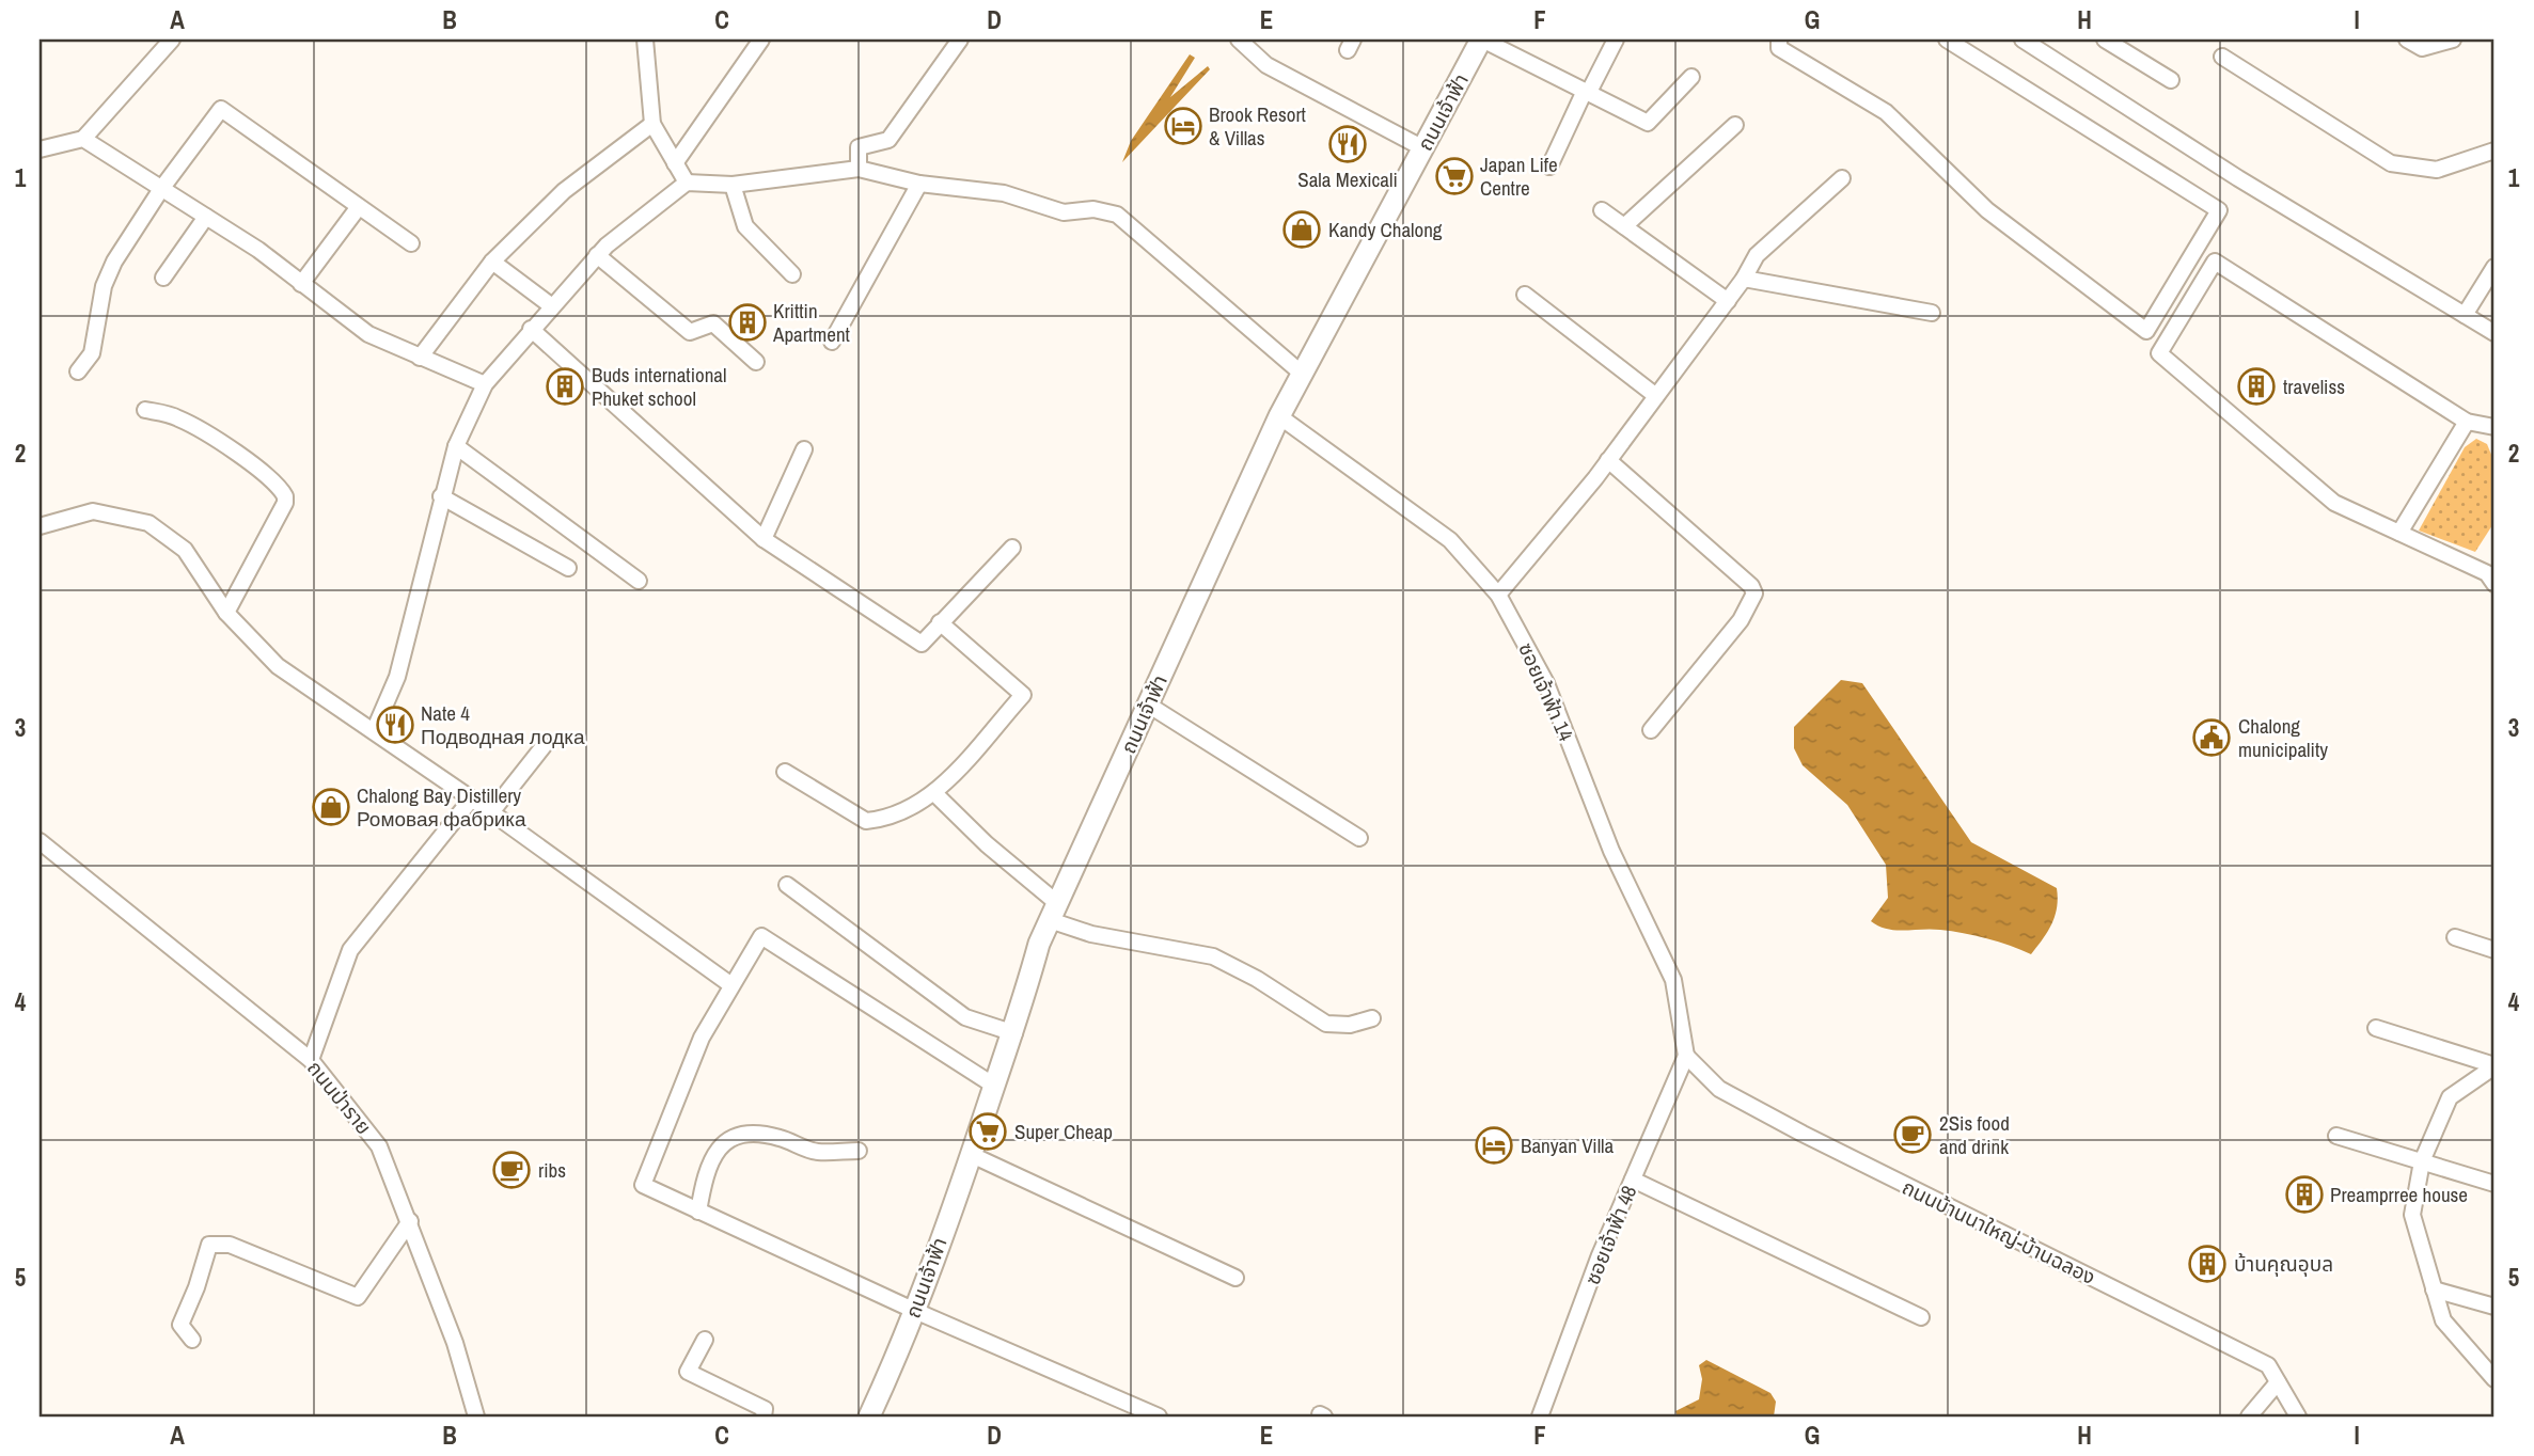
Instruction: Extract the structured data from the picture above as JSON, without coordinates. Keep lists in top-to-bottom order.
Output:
{
  "streets": {
    "main road": ["ถนนเจ้าฟ้า"],
    "street": [
      "ซอยเจ้าฟ้า 14",
      "ถนนป่าราย",
      "ถนนบ้านนาใหญ่-บ้านฉลอง",
      "ซอยเจ้าฟ้า 48"
    ]
  },
  "crossings": [
    ["ถนนเจ้าฟ้า", "ซอยเจ้าฟ้า 14"],
    ["ซอยเจ้าฟ้า 14", "ถนนบ้านนาใหญ่-บ้านฉลอง"],
    ["ซอยเจ้าฟ้า 14", "ซอยเจ้าฟ้า 48"],
    ["ถนนบ้านนาใหญ่-บ้านฉลอง", "ซอยเจ้าฟ้า 48"]
  ],
  "places": {
    "hotel": ["Brook Resort & Villas", "Banyan Villa"],
    "restaurant": ["Sala Mexicali", "Nate 4 Подводная лодка"],
    "supermarket": ["Japan Life Centre", "Super Cheap"],
    "shop": ["Kandy Chalong", "Chalong Bay Distillery Ромовая фабрика"],
    "building": [
      "Krittin Apartment",
      "Buds international Phuket school",
      "traveliss",
      "Preamprree house",
      "บ้านคุณอุบล"
    ],
    "public building": ["Chalong municipality"],
    "cafe": ["2Sis food and drink", "ribs"]
  },
  "grid": {
    "columns": [
      "A",
      "B",
      "C",
      "D",
      "E",
      "F",
      "G",
      "H",
      "I"
    ],
    "rows": [
      "1",
      "2",
      "3",
      "4",
      "5"
    ]
  }
}
